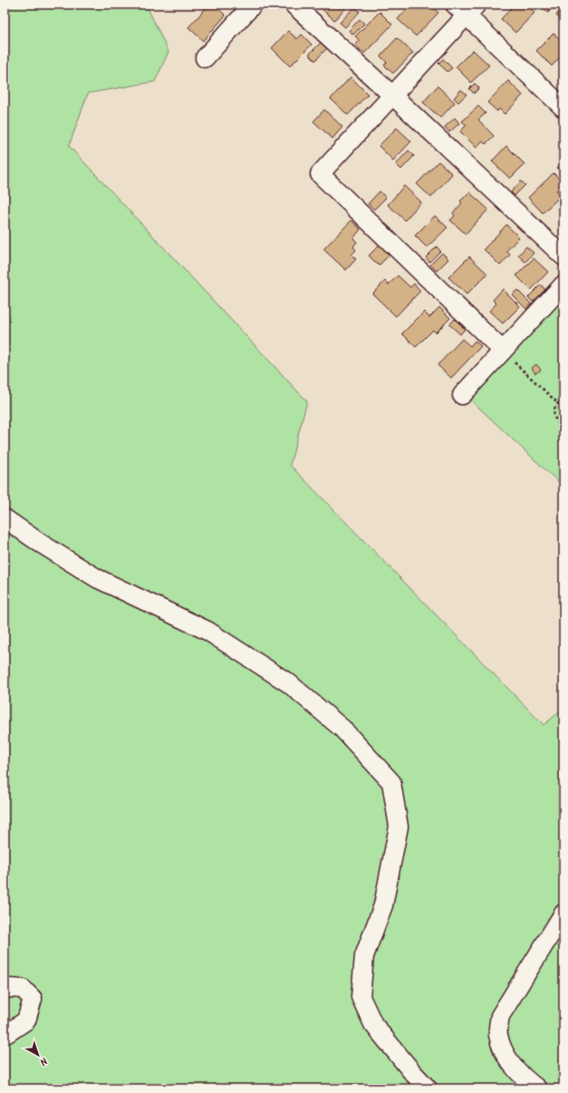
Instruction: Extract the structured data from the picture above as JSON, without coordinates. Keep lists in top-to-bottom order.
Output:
{
  "north": "bottom right"
}
